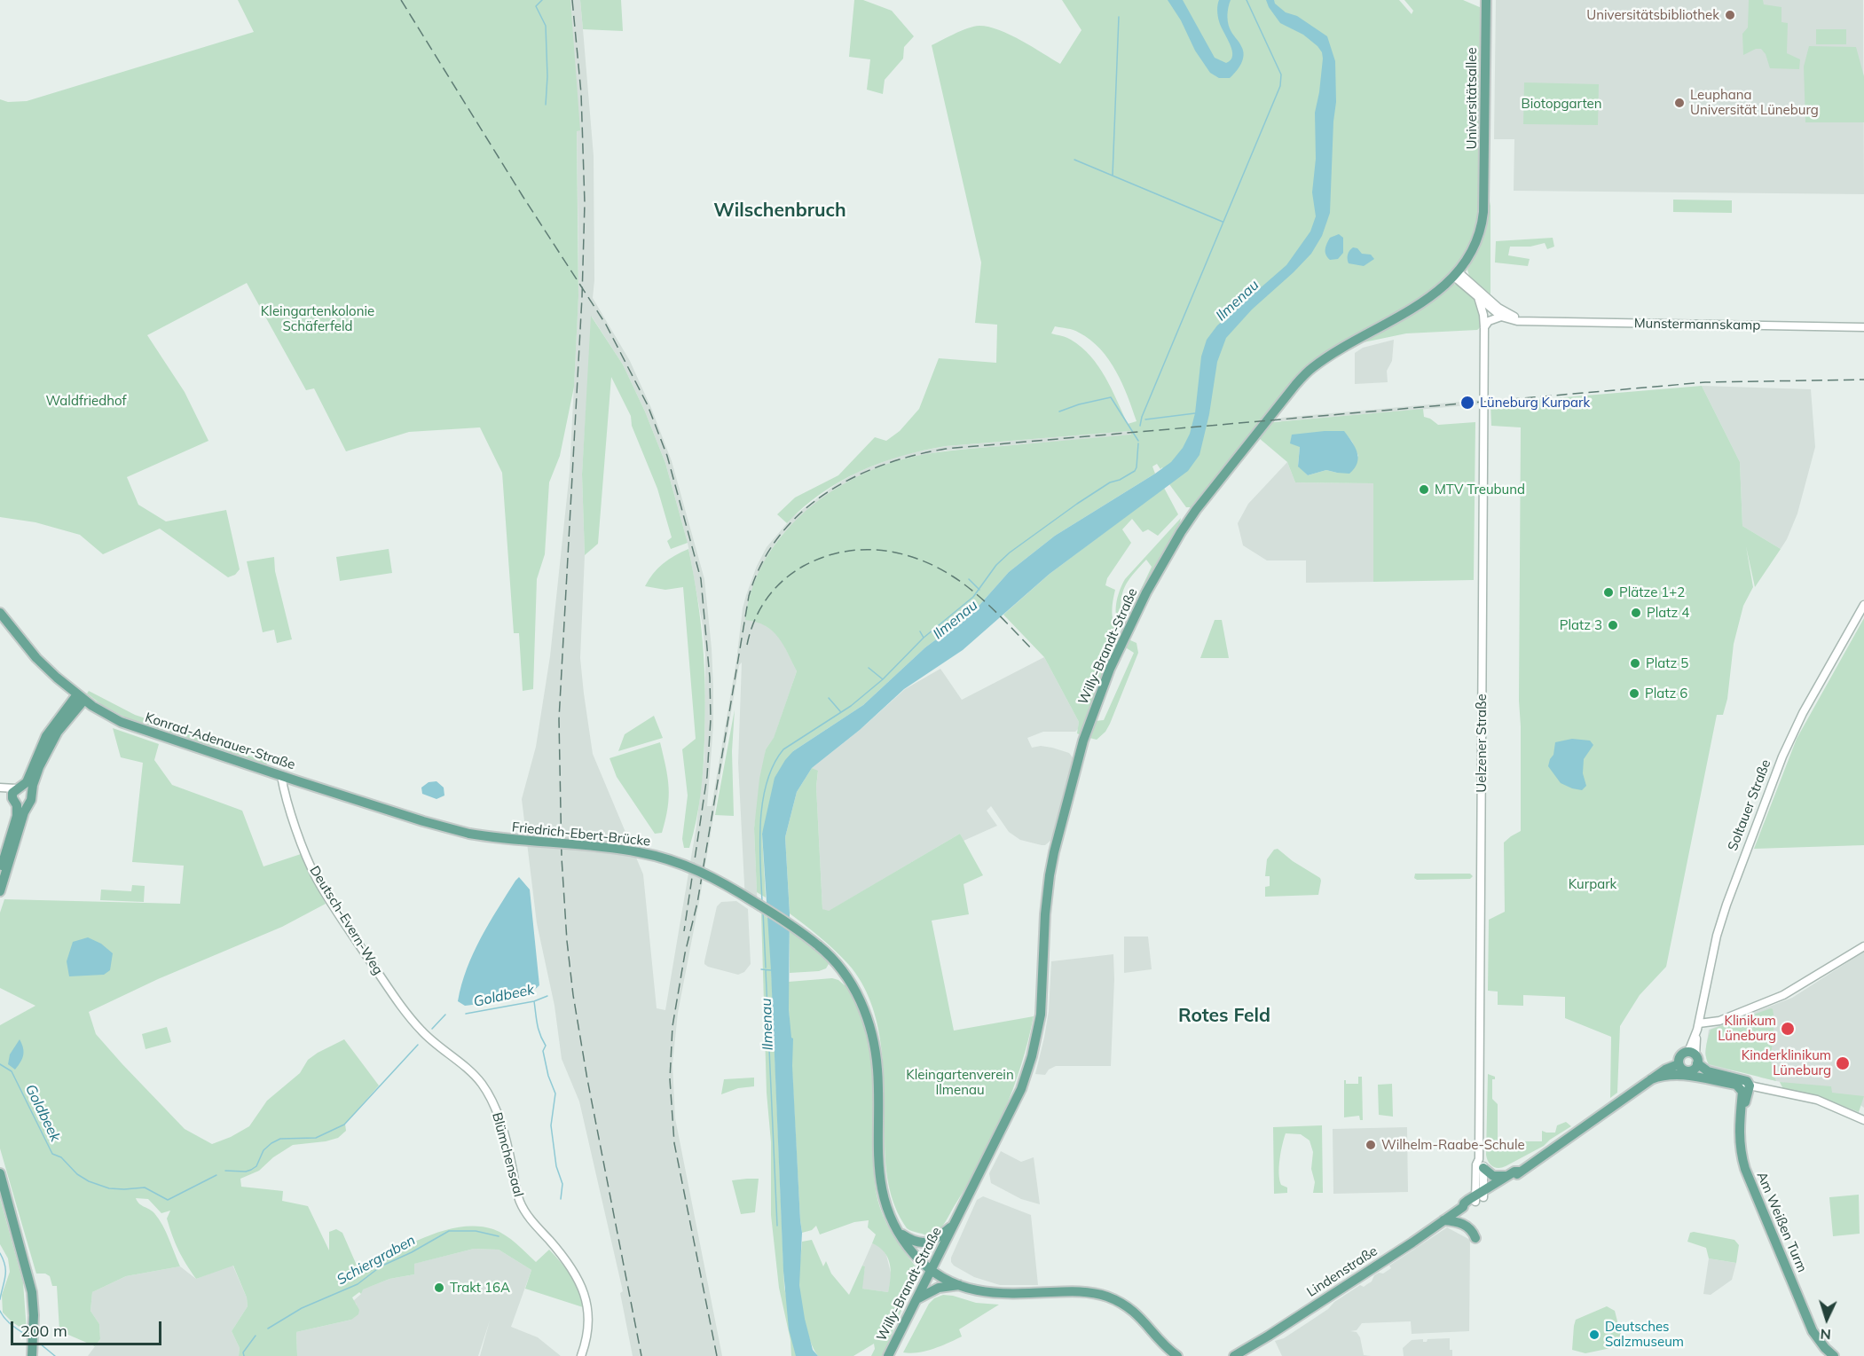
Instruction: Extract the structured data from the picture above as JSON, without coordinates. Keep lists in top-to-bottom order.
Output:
{
  "streets": {
    "main road": [
      "Universitätsallee",
      "Willy-Brandt-Straße",
      "Konrad-Adenauer-Straße",
      "Soltauer Straße",
      "Friedrich-Ebert-Brücke",
      "Am Weißen Turm",
      "Lindenstraße"
    ],
    "street": [
      "Munstermannskamp",
      "Uelzener Straße",
      "Deutsch-Evern-Weg",
      "Blümchensaal"
    ]
  },
  "crossings": [
    ["Universitätsallee", "Willy-Brandt-Straße"],
    ["Munstermannskamp", "Willy-Brandt-Straße"],
    ["Munstermannskamp", "Uelzener Straße"],
    ["Willy-Brandt-Straße", "Friedrich-Ebert-Brücke"],
    ["Konrad-Adenauer-Straße", "Friedrich-Ebert-Brücke"],
    ["Konrad-Adenauer-Straße", "Deutsch-Evern-Weg"],
    ["Uelzener Straße", "Soltauer Straße"],
    ["Uelzener Straße", "Lindenstraße"],
    ["Soltauer Straße", "Lindenstraße"],
    ["Deutsch-Evern-Weg", "Blümchensaal"]
  ],
  "districts": ["Wilschenbruch", "Rotes Feld"],
  "water": ["Ilmenau", "Goldbeek", "Schiergraben"],
  "parks": [
    "Biotopgarten",
    "Kleingartenkolonie Schäferfeld",
    "Waldfriedhof",
    "Kurpark",
    "Kleingartenverein Ilmenau"
  ],
  "places": [
    "Universitätsbibliothek",
    "Leuphana Universität Lüneburg",
    "Lüneburg Kurpark",
    "MTV Treubund",
    "Plätze 1+2",
    "Platz 4",
    "Platz 3",
    "Platz 5",
    "Platz 6",
    "Klinikum Lüneburg",
    "Kinderklinikum Lüneburg",
    "Wilhelm-Raabe-Schule",
    "Trakt 16A",
    "Deutsches Salzmuseum"
  ],
  "scale_bar": "200 m",
  "north": "bottom"
}
